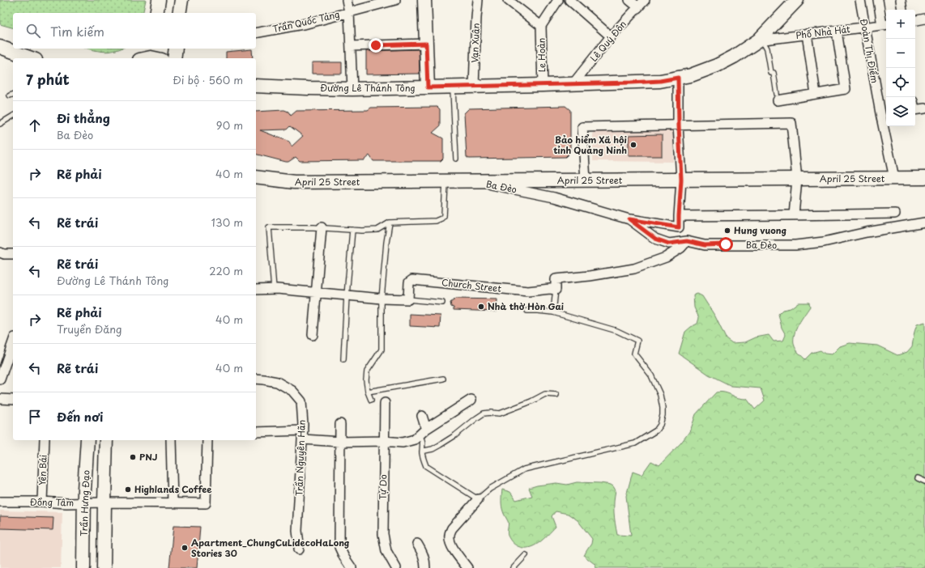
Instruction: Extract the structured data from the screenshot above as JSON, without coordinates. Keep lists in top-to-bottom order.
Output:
{
  "streets": {
    "street": [
      "Trần Quốc Tảng",
      "Phố Nhà Hát",
      "Lê Quý Đôn",
      "Vạn Xuân",
      "Đoàn Thị Điểm",
      "Le Hoàn",
      "Đường Lê Thánh Tông",
      "April 25 Street",
      "Ba Đèo",
      "Church Street",
      "Trần Nguyên Hãn",
      "Yên Bái",
      "Tự Do",
      "Đồng Tâm",
      "Trần Hưng Đạo"
    ]
  },
  "crossings": [
    ["Phố Nhà Hát", "Đoàn Thị Điểm"],
    ["Phố Nhà Hát", "Đường Lê Thánh Tông"],
    ["Lê Quý Đôn", "Đường Lê Thánh Tông"],
    ["Vạn Xuân", "Đường Lê Thánh Tông"],
    ["Đoàn Thị Điểm", "April 25 Street"],
    ["Le Hoàn", "Đường Lê Thánh Tông"],
    ["April 25 Street", "Ba Đèo"],
    ["Yên Bái", "Đồng Tâm"],
    ["Đồng Tâm", "Trần Hưng Đạo"]
  ],
  "places": [
    "Bảo hiểm Xã hội tỉnh Quảng Ninh",
    "Hung vuong",
    "Nhà thờ Hòn Gai",
    "PNJ",
    "Highlands Coffee",
    "Apartment_ChungCuLidecoHaLong Stories 30"
  ],
  "page": {
    "map_buttons": ["+", "−"],
    "search": "Tìm kiếm",
    "heading": ["7 phút", "Đi bộ · 560 m"],
    "list": [
      ["Đi thẳng", "Ba Đèo", "90 m"],
      ["Rẽ phải", "40 m"],
      ["Rẽ trái", "130 m"],
      ["Rẽ trái", "Đường Lê Thánh Tông", "220 m"],
      ["Rẽ phải", "Truyền Đăng", "40 m"],
      ["Rẽ trái", "40 m"],
      "Đến nơi"
    ]
  }
}
